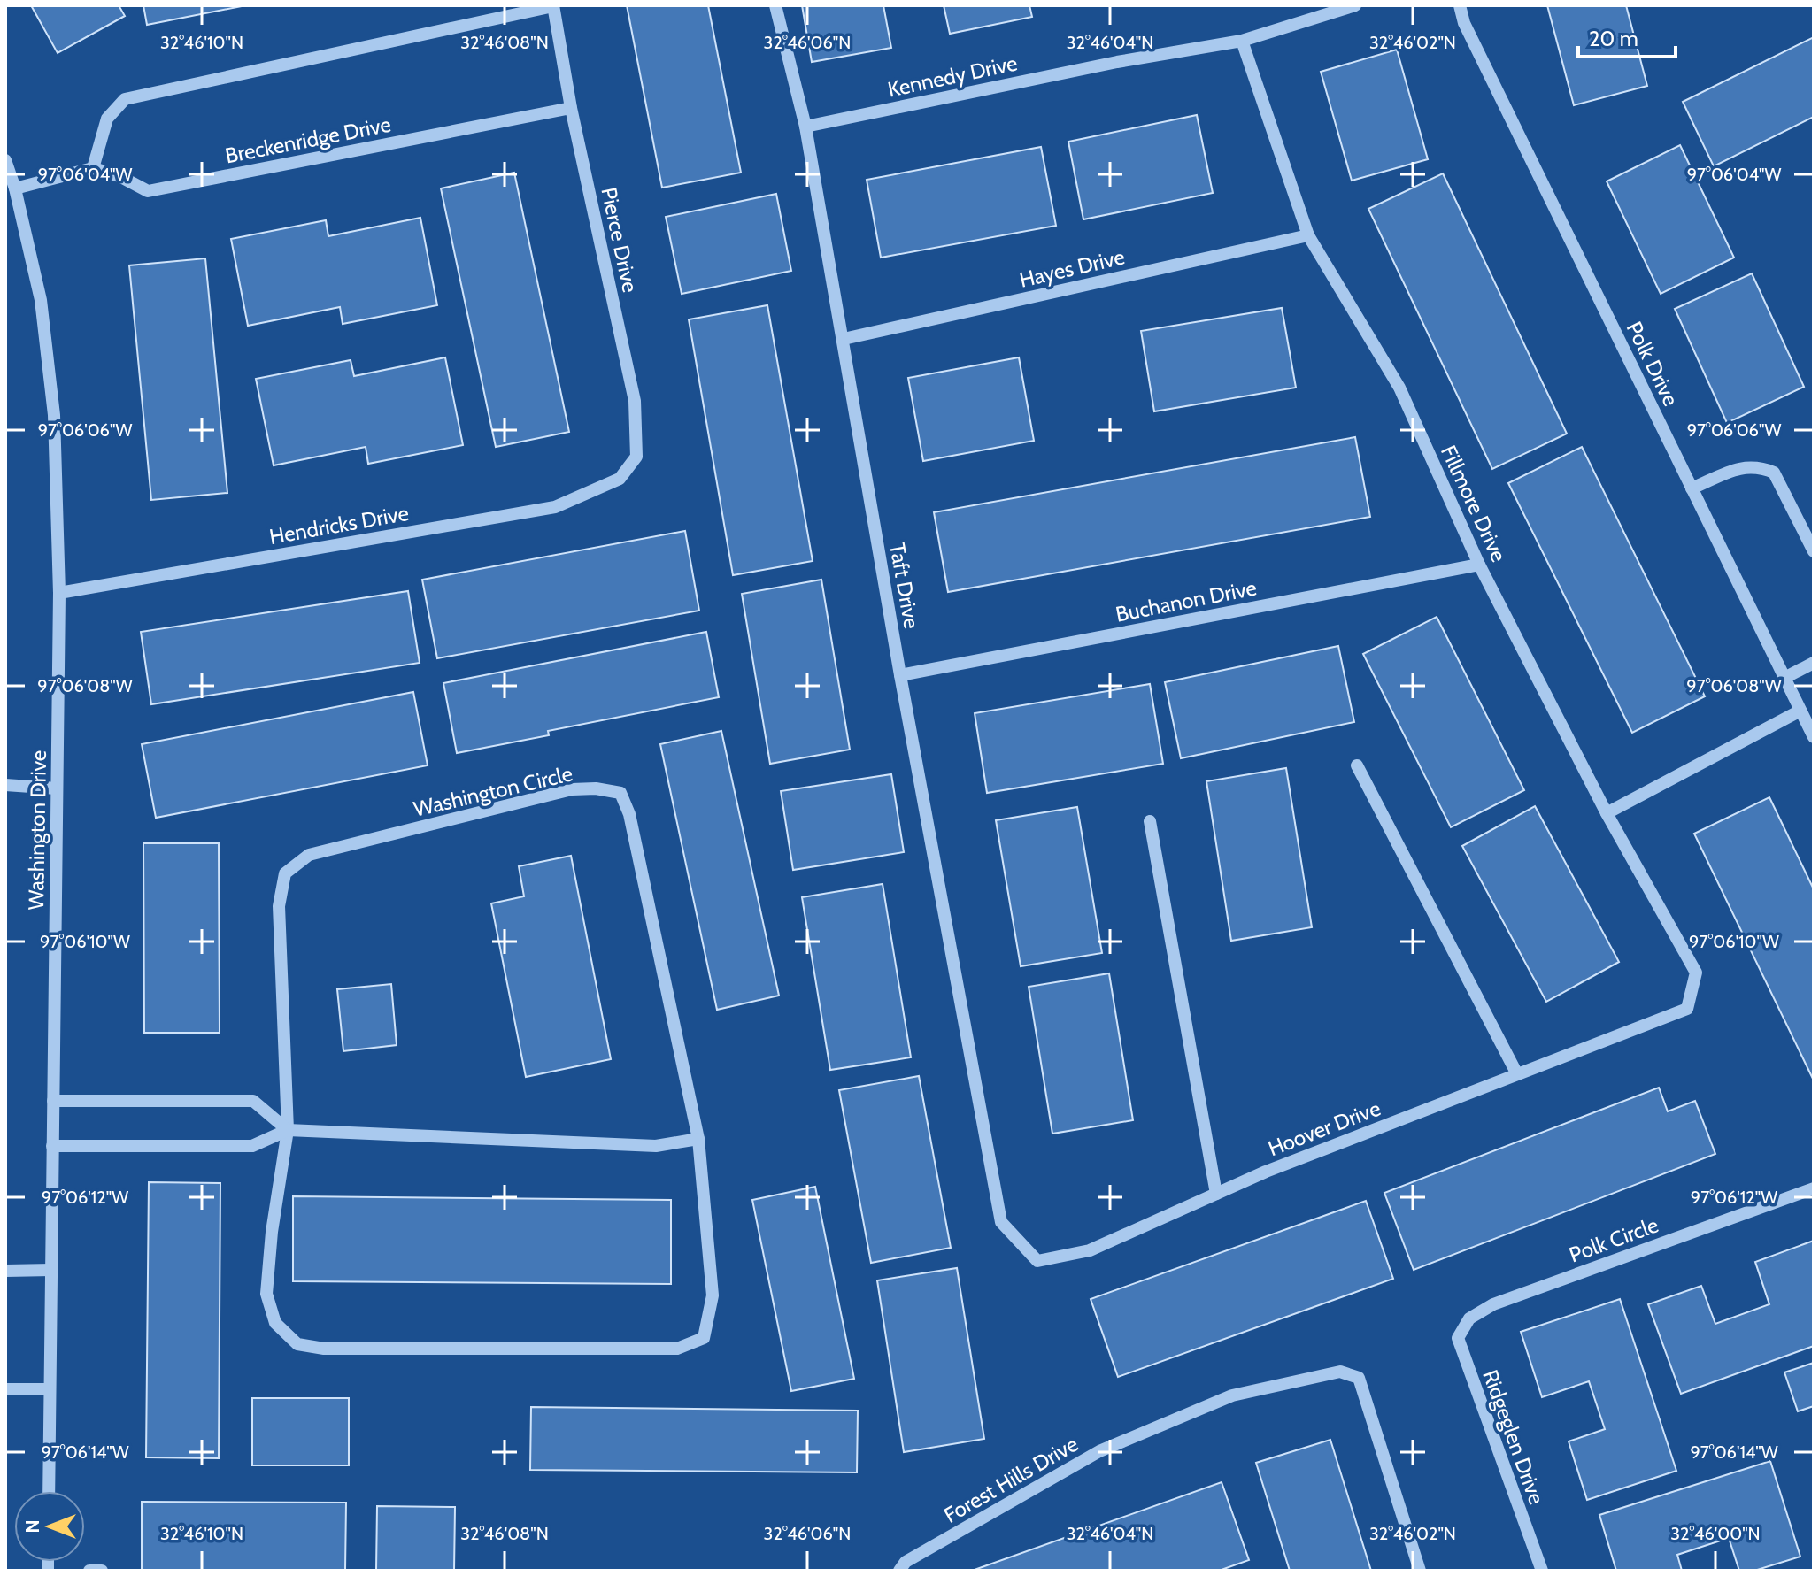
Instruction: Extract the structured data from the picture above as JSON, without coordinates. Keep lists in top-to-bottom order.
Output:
{
  "streets": {
    "street": [
      "Kennedy Drive",
      "Breckenridge Drive",
      "Pierce Drive",
      "Hayes Drive",
      "Polk Drive",
      "Fillmore Drive",
      "Hendricks Drive",
      "Taft Drive",
      "Buchanon Drive",
      "Washington Circle",
      "Washington Drive",
      "Hoover Drive",
      "Polk Circle",
      "Ridgeglen Drive",
      "Forest Hills Drive"
    ]
  },
  "crossings": [
    ["Kennedy Drive", "Fillmore Drive"],
    ["Kennedy Drive", "Taft Drive"],
    ["Breckenridge Drive", "Pierce Drive"],
    ["Pierce Drive", "Hendricks Drive"],
    ["Hayes Drive", "Fillmore Drive"],
    ["Hayes Drive", "Taft Drive"],
    ["Fillmore Drive", "Buchanon Drive"],
    ["Fillmore Drive", "Hoover Drive"],
    ["Hendricks Drive", "Washington Drive"],
    ["Taft Drive", "Buchanon Drive"],
    ["Taft Drive", "Hoover Drive"],
    ["Polk Circle", "Ridgeglen Drive"]
  ],
  "scale_bar": "20 m",
  "north": "left",
  "coordinates": [
    "32°46'10\"N",
    "32°46'08\"N",
    "32°46'06\"N",
    "32°46'04\"N",
    "32°46'02\"N",
    "97°06'04\"W",
    "97°06'06\"W",
    "97°06'08\"W",
    "97°06'10\"W",
    "97°06'12\"W",
    "97°06'14\"W",
    "32°46'00\"N"
  ]
}
